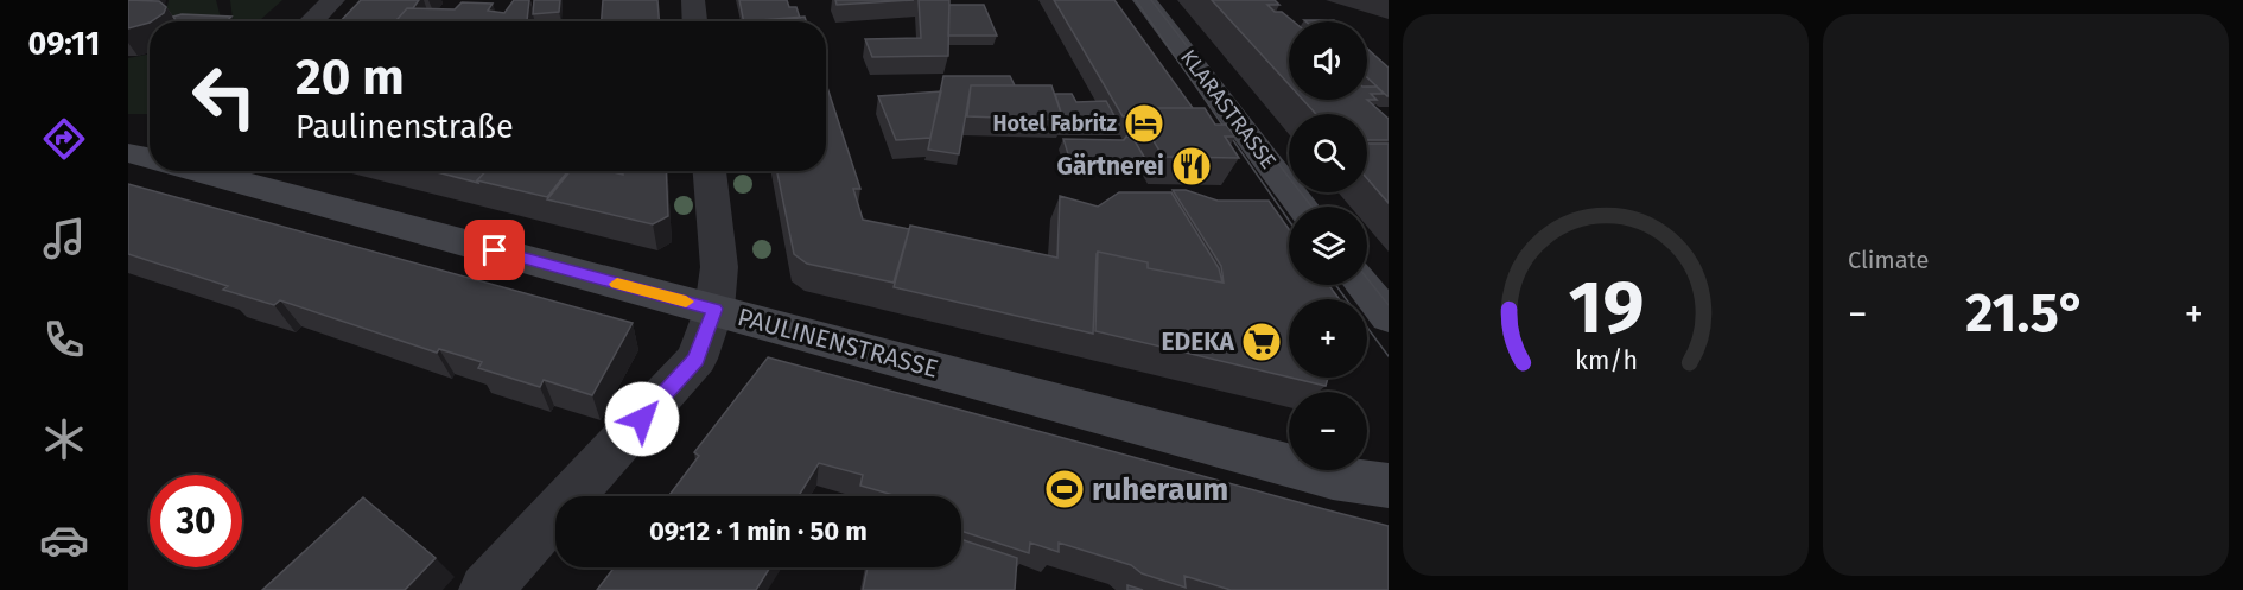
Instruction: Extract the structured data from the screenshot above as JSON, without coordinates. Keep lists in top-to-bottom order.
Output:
{
  "streets": {
    "street": ["KLARASTRASSE", "PAULINENSTRASSE"]
  },
  "places": {
    "hotel": ["Hotel Fabritz"],
    "restaurant": ["Gärtnerei"],
    "supermarket": ["EDEKA"],
    "sports": ["ruheraum"]
  },
  "page": {
    "tabs": "09:11",
    "tile": "Climate",
    "map_buttons": ["+", "−"],
    "turn": ["20 m", "Paulinenstraße"],
    "heat": ["−", "21.5°", "+"],
    "limit": "30",
    "trip": "09:12 · 1 min · 50 m",
    "gauge": ["19", "km/h"]
  }
}
